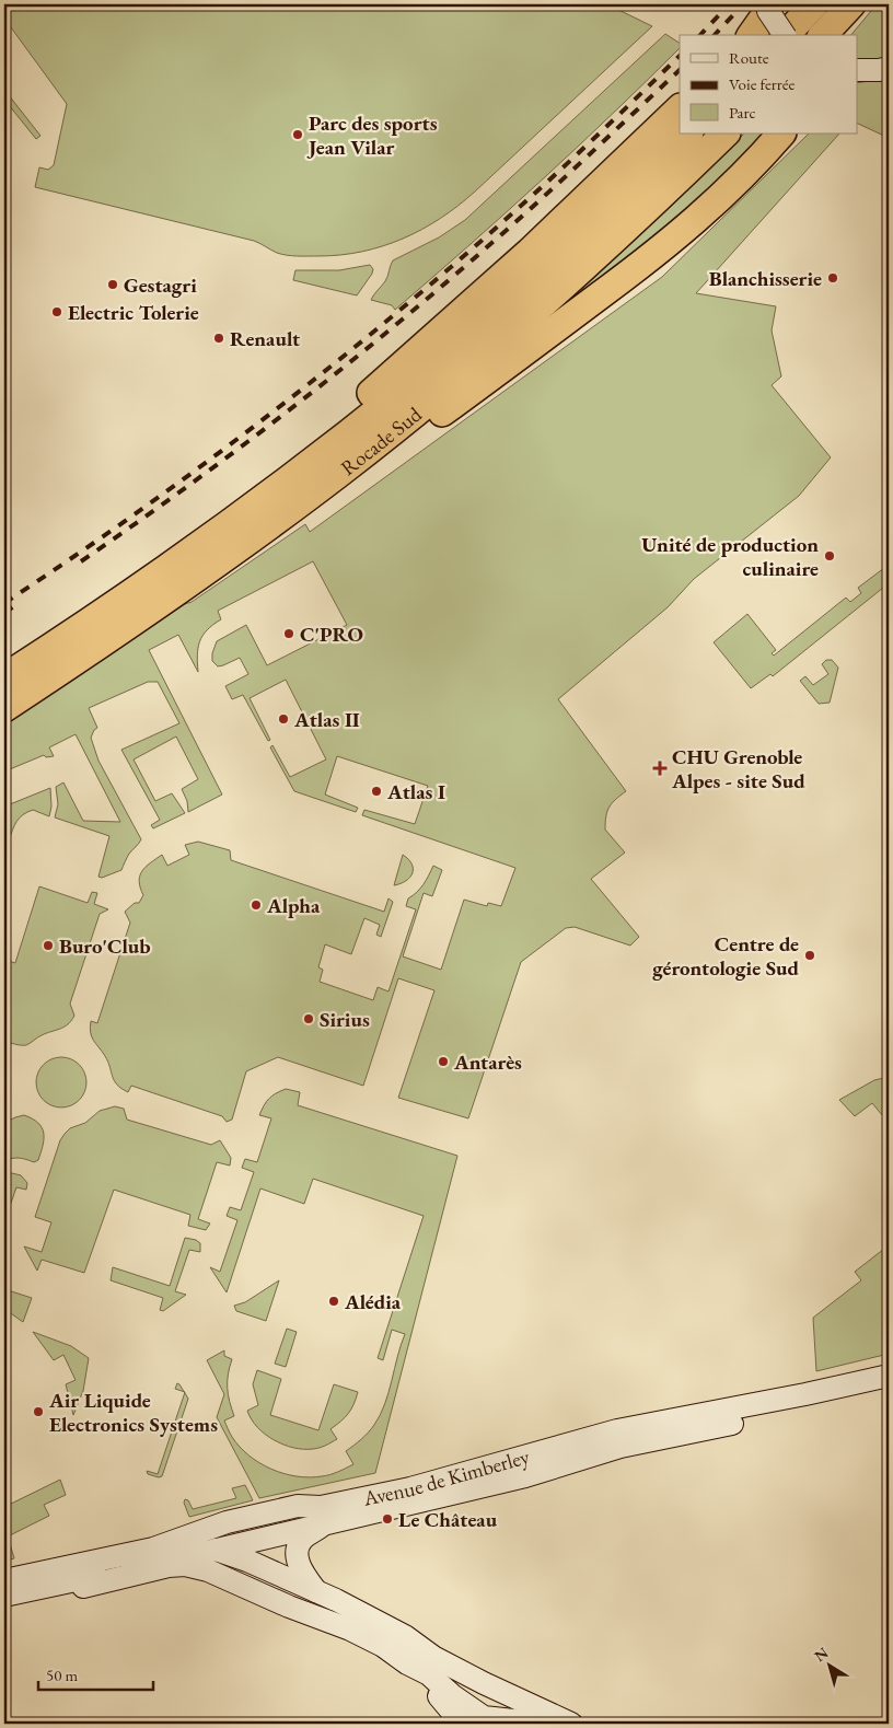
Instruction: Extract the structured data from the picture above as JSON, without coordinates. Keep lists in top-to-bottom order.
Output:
{
  "streets": {
    "highway": ["Rocade Sud"],
    "main road": ["Avenue de Kimberley"]
  },
  "places": {
    "other": [
      "Parc des sports Jean Vilar",
      "Blanchisserie",
      "Gestagri",
      "Electric Tolerie",
      "Renault",
      "Unité de production culinaire",
      "C'PRO",
      "Atlas II",
      "Atlas I",
      "Alpha",
      "Buro'Club",
      "Centre de gérontologie Sud",
      "Sirius",
      "Antarès",
      "Alédia",
      "Air Liquide Electronics Systems",
      "Le Château"
    ],
    "health": ["CHU Grenoble Alpes - site Sud"]
  },
  "legend": ["Route", "Voie ferrée", "Parc"],
  "scale_bar": "50 m",
  "north": "top left"
}
